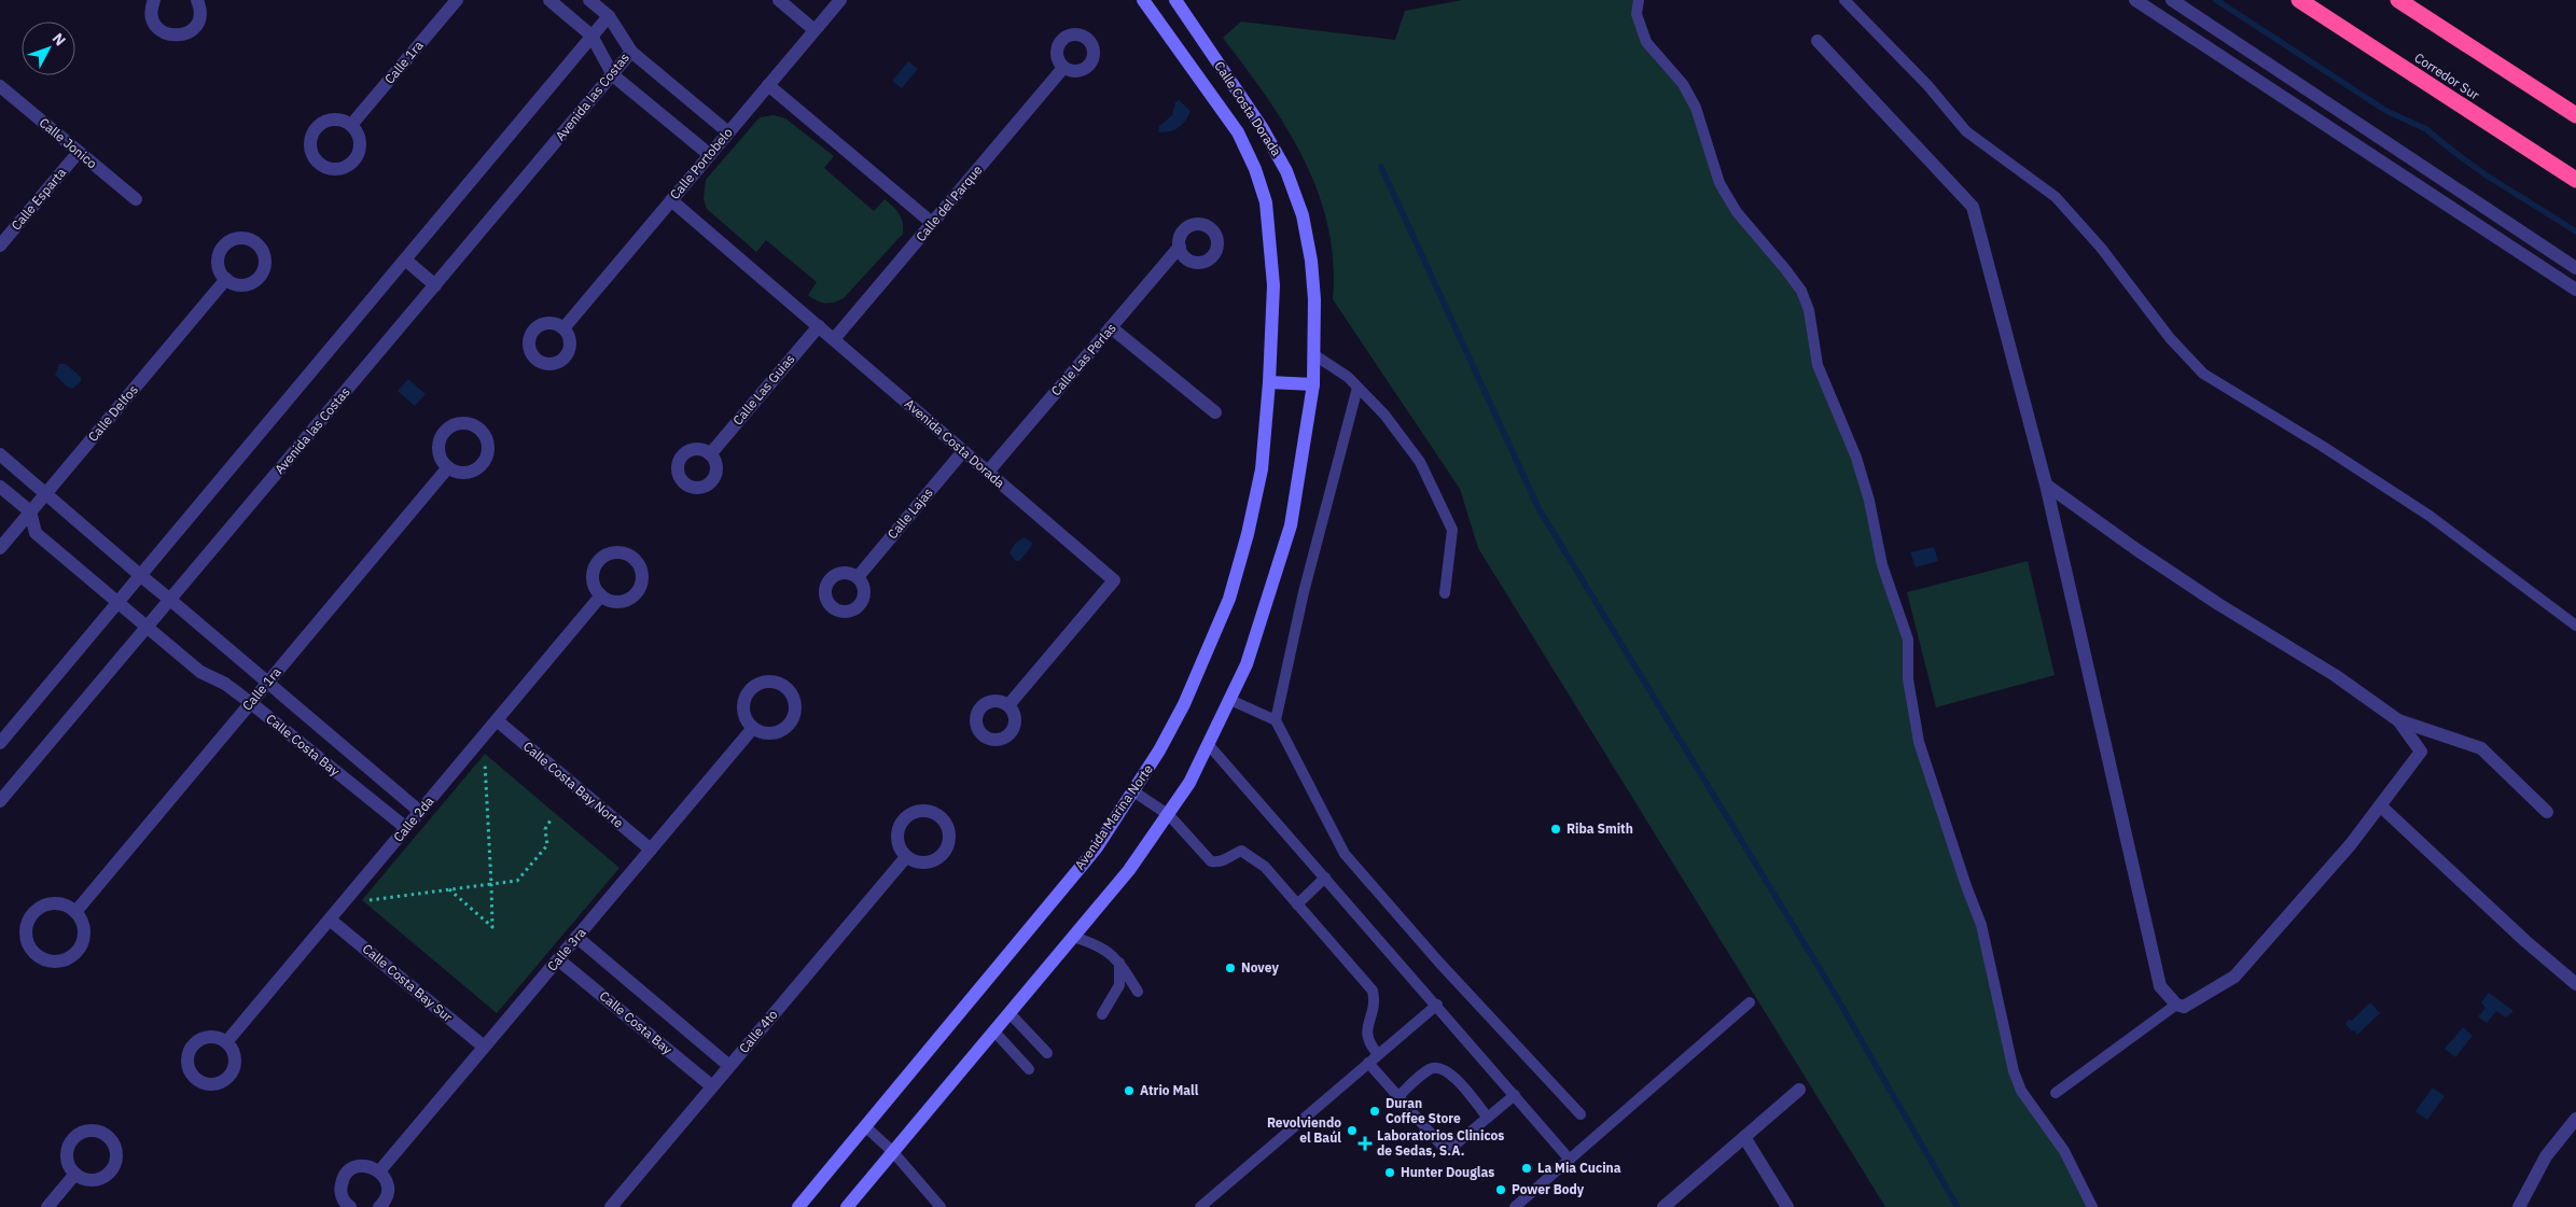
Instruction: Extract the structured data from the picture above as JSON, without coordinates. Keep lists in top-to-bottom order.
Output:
{
  "streets": {
    "highway": ["Corredor Sur"],
    "main road": ["Calle Costa Dorada", "Avenida Marina Norte"],
    "street": [
      "Calle 1ra",
      "Avenida las Costas",
      "Calle Jonico",
      "Calle Portobelo",
      "Calle Esparta",
      "Calle del Parque",
      "Calle Las Perlas",
      "Calle Las Guias",
      "Calle Delfos",
      "Avenida Costa Dorada",
      "Calle Lajas",
      "Calle Costa Bay",
      "Calle Costa Bay Norte",
      "Calle 2da",
      "Calle 3ra",
      "Calle Costa Bay Sur",
      "Calle 4to"
    ]
  },
  "crossings": [
    ["Calle 1ra", "Calle Costa Bay"],
    ["Avenida las Costas", "Calle Costa Bay"],
    ["Calle Costa Dorada", "Avenida Marina Norte"],
    ["Calle Jonico", "Calle Esparta"],
    ["Calle Portobelo", "Avenida Costa Dorada"],
    ["Calle del Parque", "Avenida Costa Dorada"],
    ["Calle Las Perlas", "Avenida Costa Dorada"],
    ["Calle Las Guias", "Avenida Costa Dorada"],
    ["Avenida Costa Dorada", "Calle Lajas"],
    ["Calle Costa Bay", "Calle 2da"],
    ["Calle Costa Bay", "Calle 3ra"],
    ["Calle Costa Bay", "Calle 4to"],
    ["Calle Costa Bay Norte", "Calle 2da"],
    ["Calle Costa Bay Norte", "Calle 3ra"],
    ["Calle 2da", "Calle Costa Bay Sur"],
    ["Calle 3ra", "Calle Costa Bay Sur"]
  ],
  "places": {
    "other": [
      "Riba Smith",
      "Novey",
      "Atrio Mall",
      "Duran Coffee Store",
      "Revolviendo el Baúl",
      "La Mia Cucina",
      "Hunter Douglas",
      "Power Body"
    ],
    "health": ["Laboratorios Clinicos de Sedas, S.A."]
  },
  "north": "top right"
}
